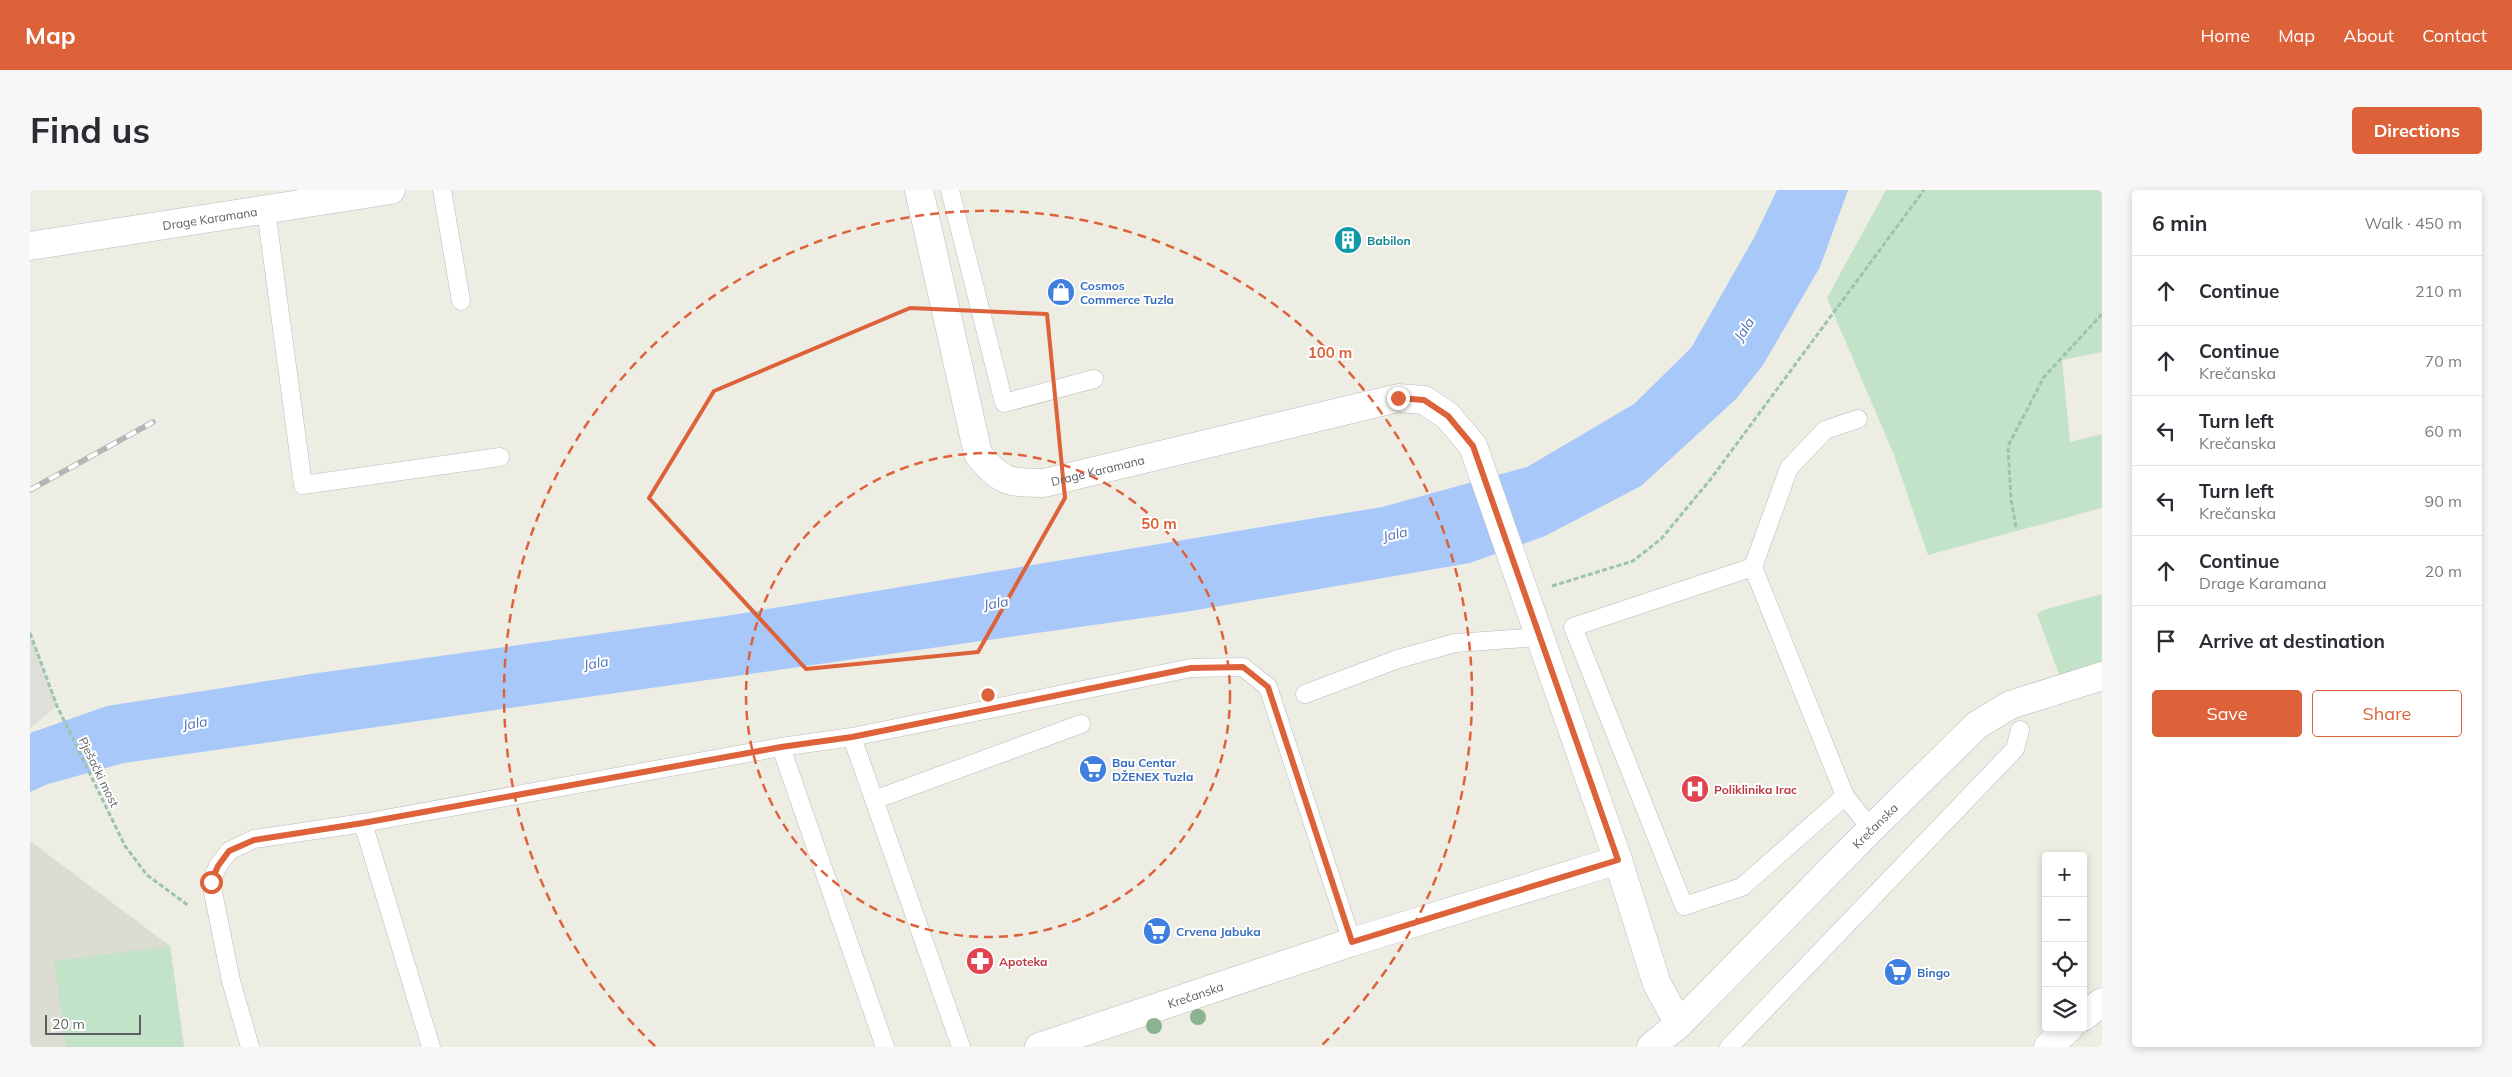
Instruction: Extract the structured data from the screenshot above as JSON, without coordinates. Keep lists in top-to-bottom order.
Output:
{
  "streets": {
    "street": ["Drage Karamana", "Krečanska"],
    "path": ["Pješački most"]
  },
  "water": ["Jala"],
  "places": {
    "building": ["Babilon"],
    "shop": ["Cosmos Commerce Tuzla"],
    "supermarket": ["Bau Centar DŽENEX Tuzla", "Crvena Jabuka", "Bingo"],
    "hospital": ["Poliklinika Irac"],
    "pharmacy": ["Apoteka"]
  },
  "scale_bar": "20 m",
  "page": {
    "header": "Map",
    "nav": [
      "Home",
      "Map",
      "About",
      "Contact"
    ],
    "buttons": [
      "Directions",
      ["Save", "Share"]
    ],
    "title": "Find us",
    "heading": ["6 min", "Walk · 450 m"],
    "list": [
      ["Continue", "210 m"],
      ["Continue", "Krečanska", "70 m"],
      ["Turn left", "Krečanska", "60 m"],
      ["Turn left", "Krečanska", "90 m"],
      ["Continue", "Drage Karamana", "20 m"],
      "Arrive at destination"
    ],
    "map_buttons": ["+", "−"],
    "scale": "20 m"
  },
  "rings": ["100 m", "50 m"]
}
